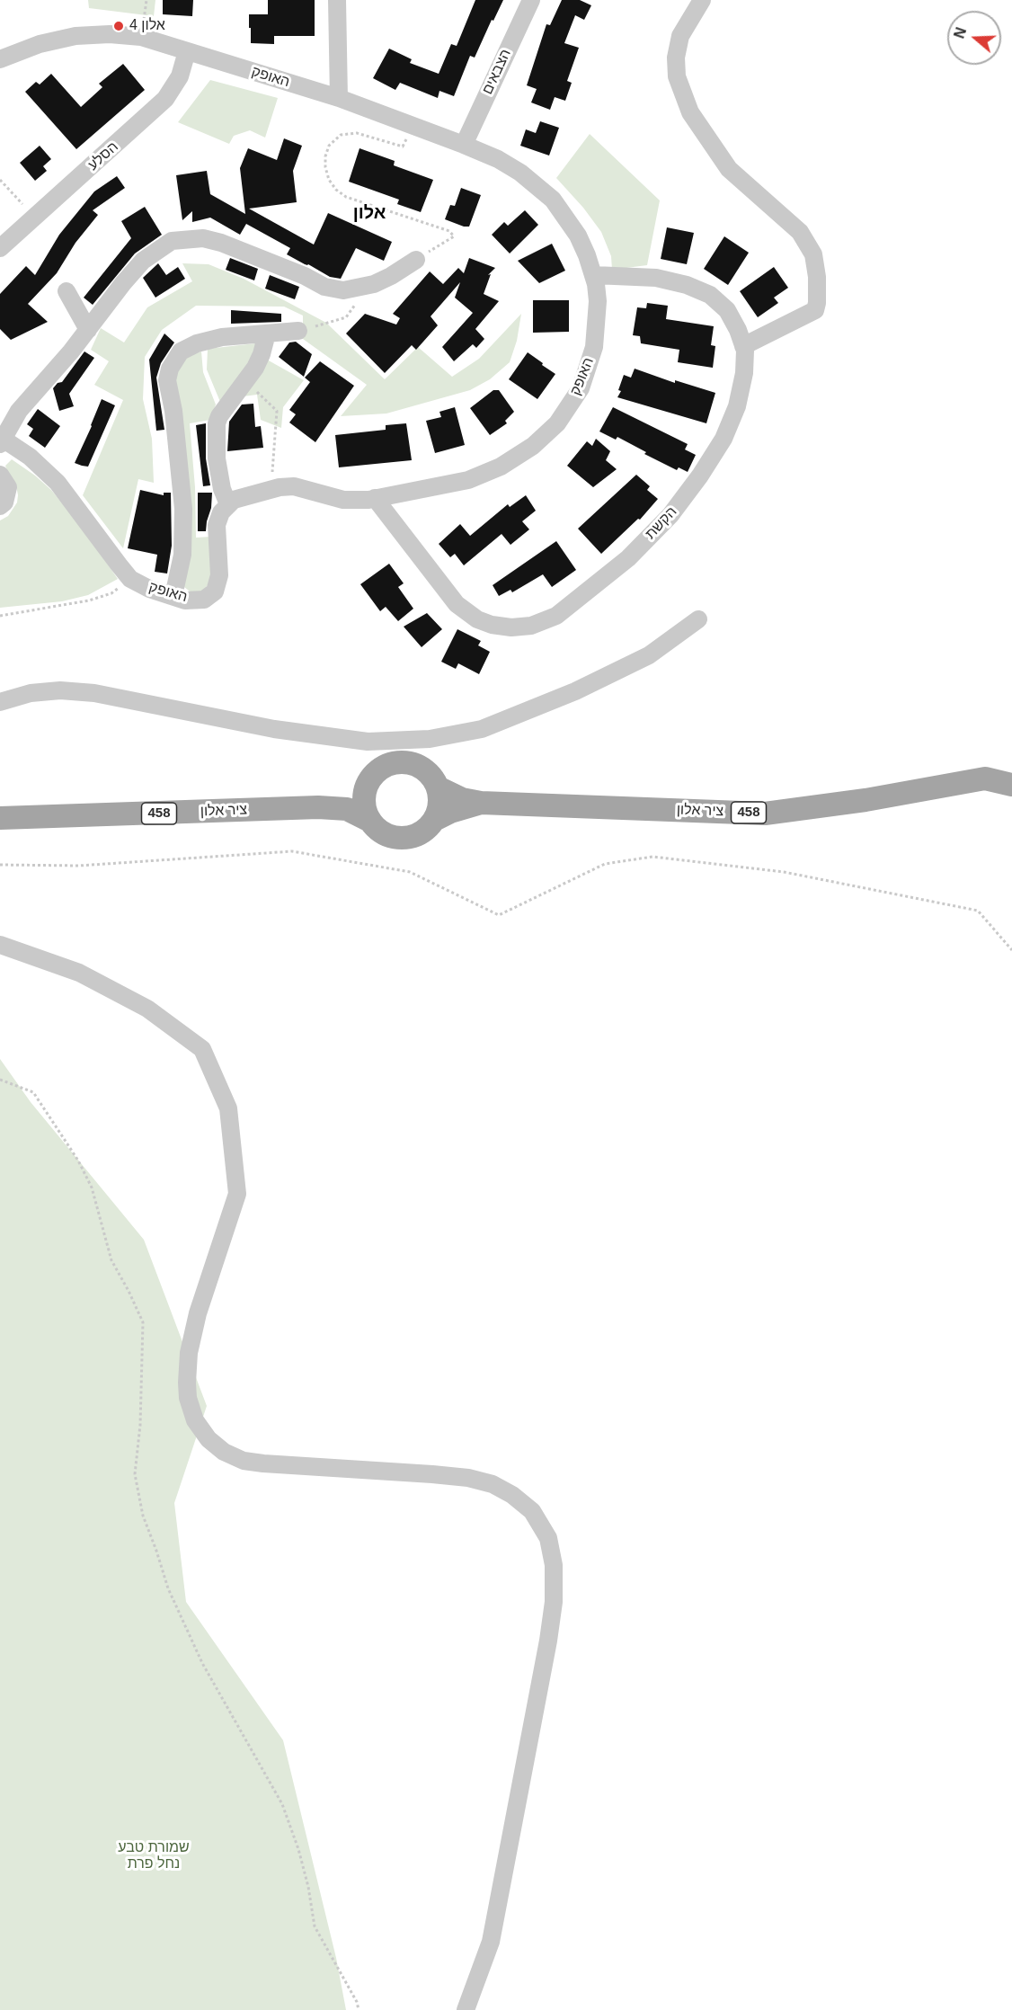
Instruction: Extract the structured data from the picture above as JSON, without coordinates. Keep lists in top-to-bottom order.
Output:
{
  "streets": {
    "main road": ["ציר אלון", "458"],
    "street": [
      "הצבאים",
      "האופק",
      "הסלע",
      "הקשת"
    ]
  },
  "crossings": [
    ["הצבאים", "האופק"],
    ["האופק", "הסלע"],
    ["האופק", "הקשת"]
  ],
  "districts": ["אלון"],
  "parks": ["שמורת טבע נחל פרת"],
  "places": ["אלון 4"],
  "north": "left"
}
